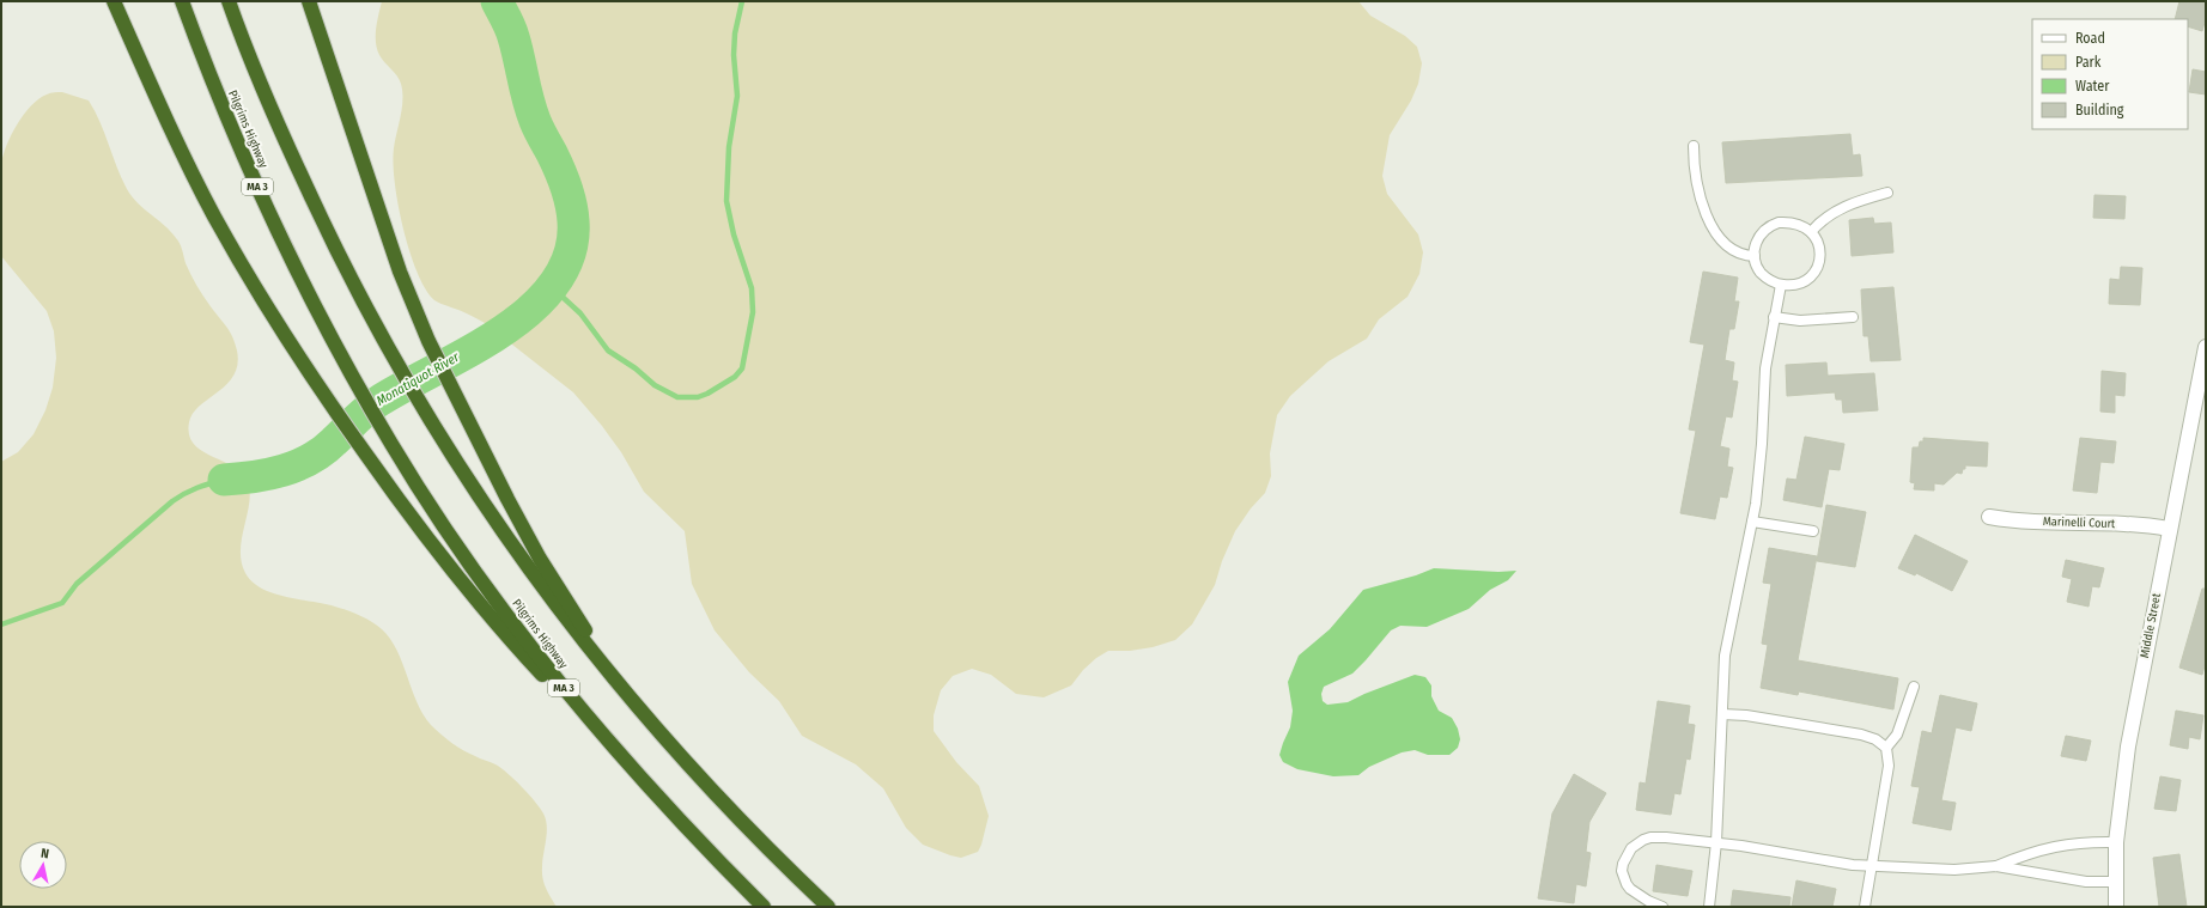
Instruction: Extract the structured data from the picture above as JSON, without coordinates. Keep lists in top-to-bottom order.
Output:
{
  "streets": {
    "highway": ["Pilgrims Highway", "MA 3"],
    "street": ["Marinelli Court", "Middle Street"]
  },
  "crossings": [
    ["Marinelli Court", "Middle Street"]
  ],
  "water": ["Monatiquot River"],
  "legend": [
    "Road",
    "Park",
    "Water",
    "Building"
  ],
  "north": "top"
}
